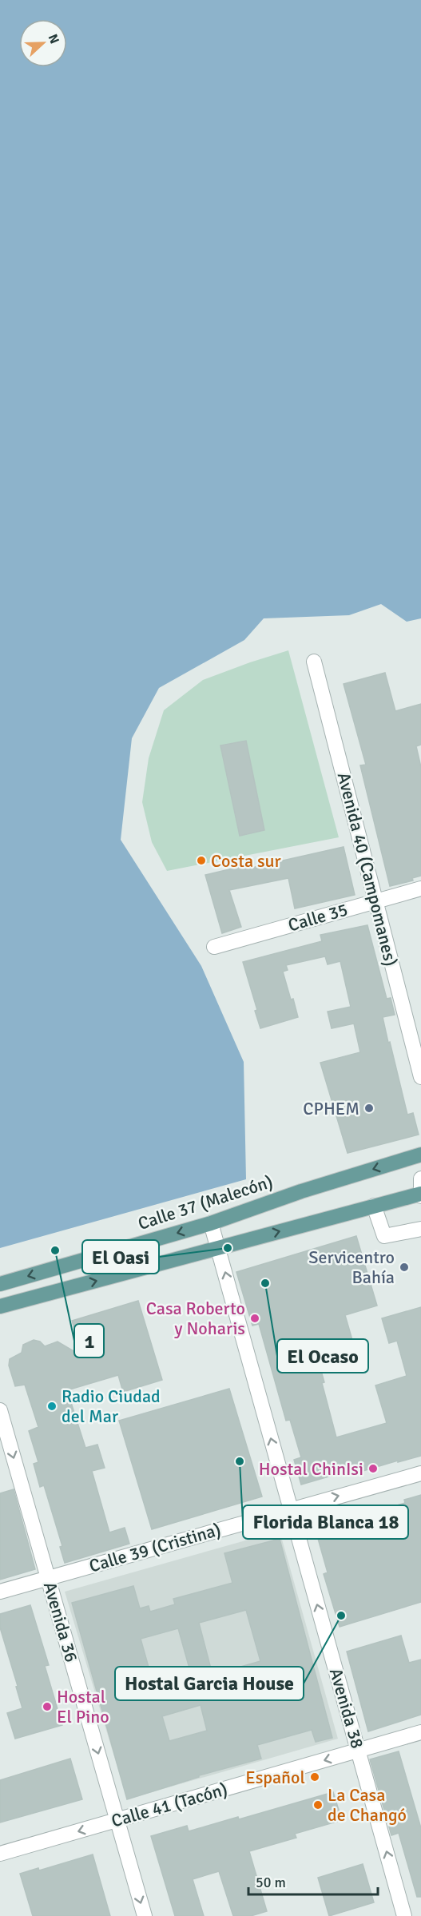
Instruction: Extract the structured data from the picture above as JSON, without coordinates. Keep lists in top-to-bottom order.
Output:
{
  "streets": {
    "main road": ["Calle 37 (Malecón)"],
    "street": [
      "Avenida 40 (Campomanes)",
      "Calle 35",
      "Calle 39 (Cristina)",
      "Avenida 36",
      "Avenida 38",
      "Calle 41 (Tacón)"
    ]
  },
  "crossings": [
    ["Avenida 40 (Campomanes)", "Calle 35"],
    ["Calle 37 (Malecón)", "Avenida 38"],
    ["Calle 39 (Cristina)", "Avenida 36"],
    ["Calle 39 (Cristina)", "Avenida 38"],
    ["Avenida 36", "Calle 41 (Tacón)"],
    ["Avenida 38", "Calle 41 (Tacón)"]
  ],
  "one_way": ["Avenida 36", "Avenida 38", "Calle 41 (Tacón)"],
  "places": [
    "Costa sur",
    "CPHEM",
    "El Oasi",
    "1",
    "Servicentro Bahía",
    "El Ocaso",
    "Casa Roberto y Noharis",
    "Radio Ciudad del Mar",
    "Florida Blanca 18",
    "Hostal ChinIsi",
    "Hostal Garcia House",
    "Hostal El Pino",
    "Español",
    "La Casa de Changó"
  ],
  "scale_bar": "50 m",
  "north": "right"
}
